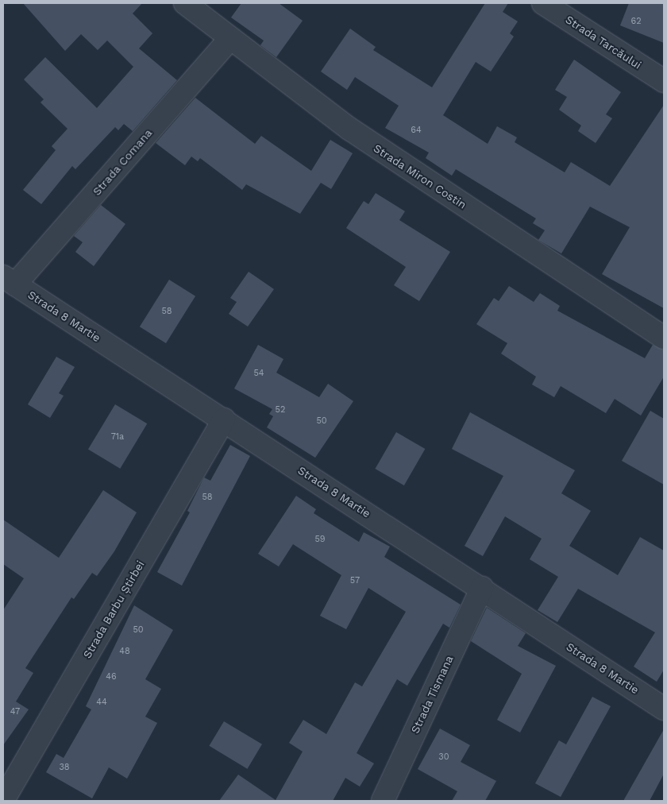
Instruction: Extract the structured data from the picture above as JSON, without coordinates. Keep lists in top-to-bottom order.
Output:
{
  "streets": {
    "street": [
      "Strada Tarcăului",
      "Strada Comana",
      "Strada Miron Costin",
      "Strada 8 Martie",
      "Strada Barbu Știrbei",
      "Strada Tismana"
    ]
  },
  "crossings": [
    ["Strada Comana", "Strada Miron Costin"],
    ["Strada Comana", "Strada 8 Martie"],
    ["Strada 8 Martie", "Strada Barbu Știrbei"],
    ["Strada 8 Martie", "Strada Tismana"]
  ],
  "house_numbers": [
    "62",
    "64",
    "58",
    "54",
    "52",
    "50",
    "71a",
    "58",
    "59",
    "57",
    "50",
    "48",
    "46",
    "44",
    "47",
    "30",
    "38"
  ]
}
